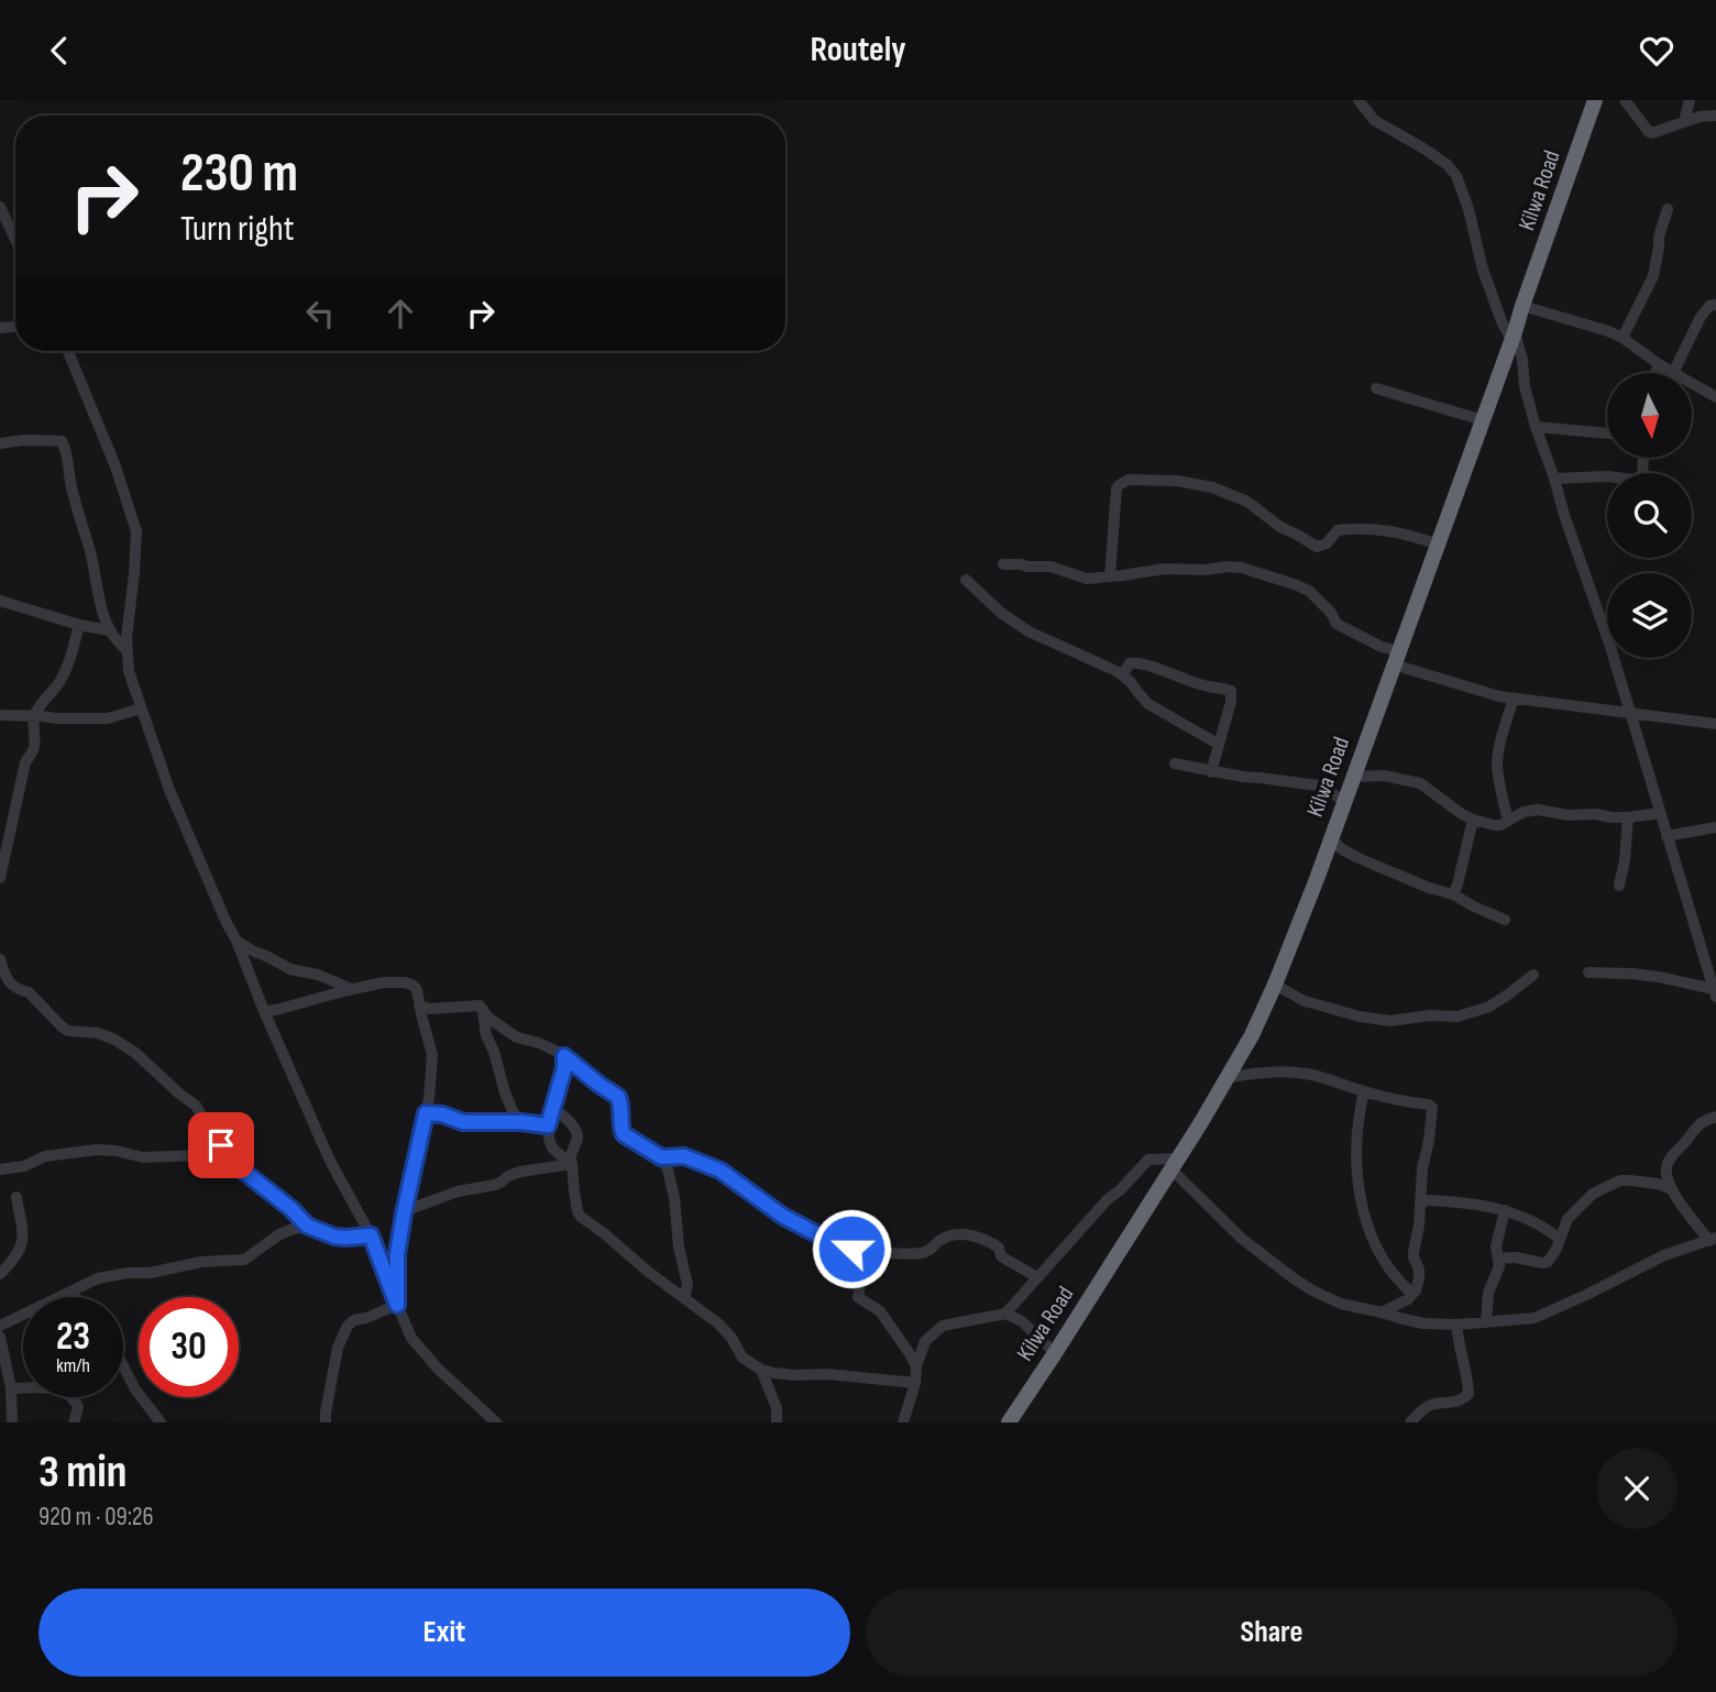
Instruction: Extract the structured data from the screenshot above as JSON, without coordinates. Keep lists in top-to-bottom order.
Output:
{
  "streets": {
    "highway": ["Kilwa Road"]
  },
  "north": "bottom",
  "page": {
    "header": "Routely",
    "turn": ["230 m", "Turn right"],
    "speed": "23 km/h",
    "limit": "30",
    "heading": ["3 min", "920 m · 09:26"],
    "buttons": ["Exit", "Share"]
  }
}
